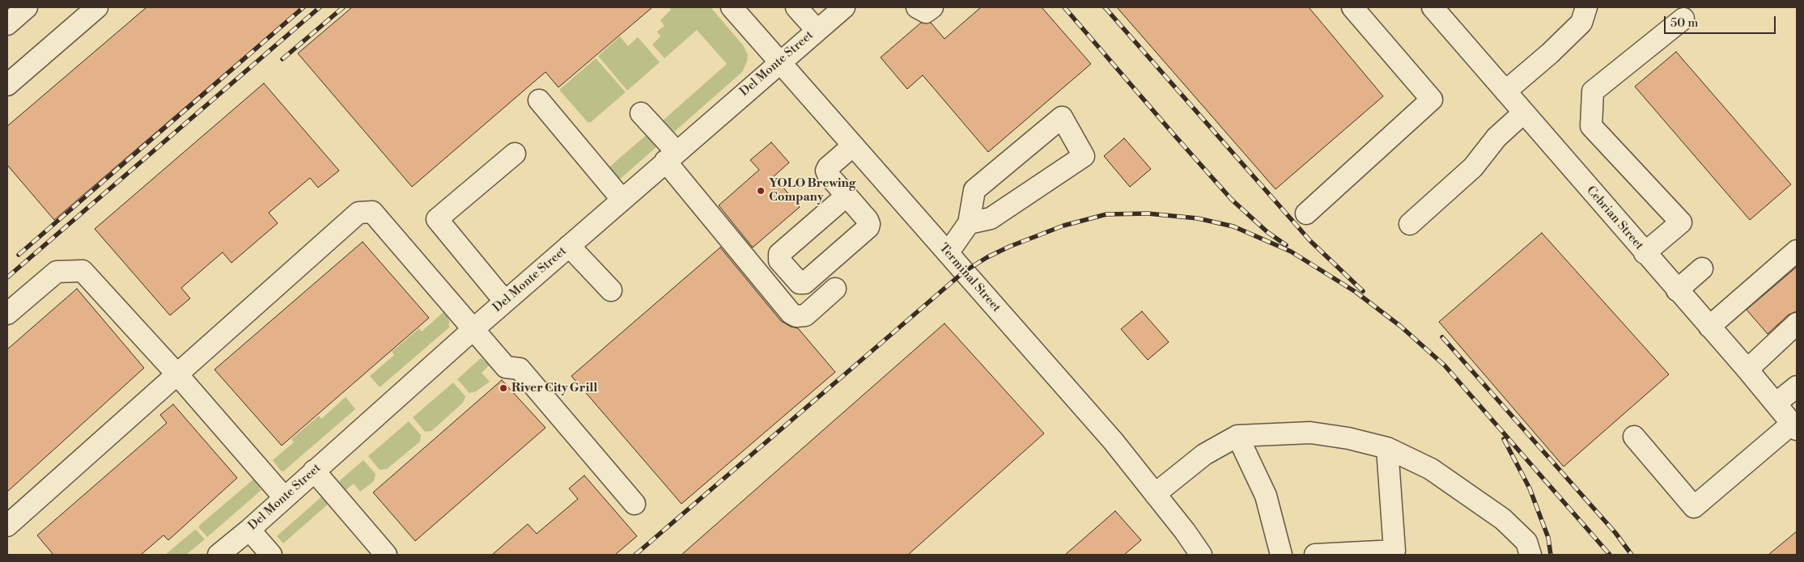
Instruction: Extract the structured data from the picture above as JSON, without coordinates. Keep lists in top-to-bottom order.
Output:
{
  "streets": {
    "street": ["Del Monte Street", "Cebrian Street", "Terminal Street"]
  },
  "crossings": [
    ["Del Monte Street", "Terminal Street"]
  ],
  "places": ["YOLO Brewing Company", "River City Grill"],
  "scale_bar": "50 m"
}
